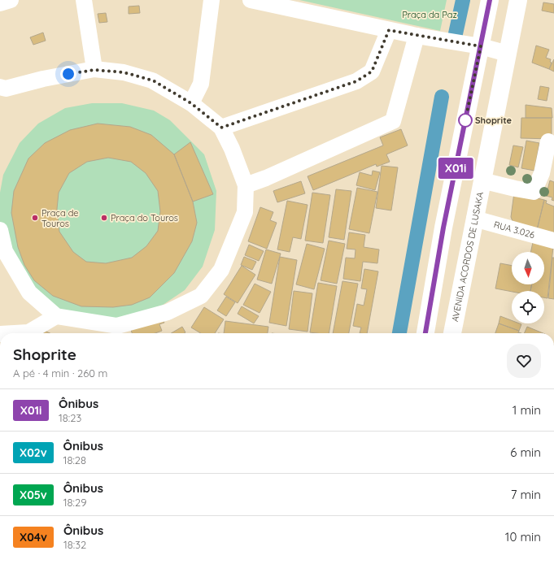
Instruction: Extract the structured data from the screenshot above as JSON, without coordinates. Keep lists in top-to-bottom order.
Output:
{
  "streets": {
    "main road": ["AVENIDA ACORDOS DE LUSAKA"],
    "street": ["RUA 3.026"]
  },
  "crossings": [
    ["RUA 3.026", "AVENIDA ACORDOS DE LUSAKA"]
  ],
  "parks": ["Praça da Paz"],
  "places": ["Shoprite", "Praça de Touros", "Praça do Touros"],
  "lines": ["bus line X01i"],
  "north": "bottom",
  "page": {
    "on_map": "X01i",
    "heading": ["Shoprite", "A pé · 4 min · 260 m"],
    "list": [
      {
        "mark": "X01i",
        "name": "Ônibus",
        "note": "18:23",
        "value": "1 min"
      },
      {
        "mark": "X02v",
        "name": "Ônibus",
        "note": "18:28",
        "value": "6 min"
      },
      {
        "mark": "X05v",
        "name": "Ônibus",
        "note": "18:29",
        "value": "7 min"
      },
      {
        "mark": "X04v",
        "name": "Ônibus",
        "note": "18:32",
        "value": "10 min"
      }
    ]
  }
}
